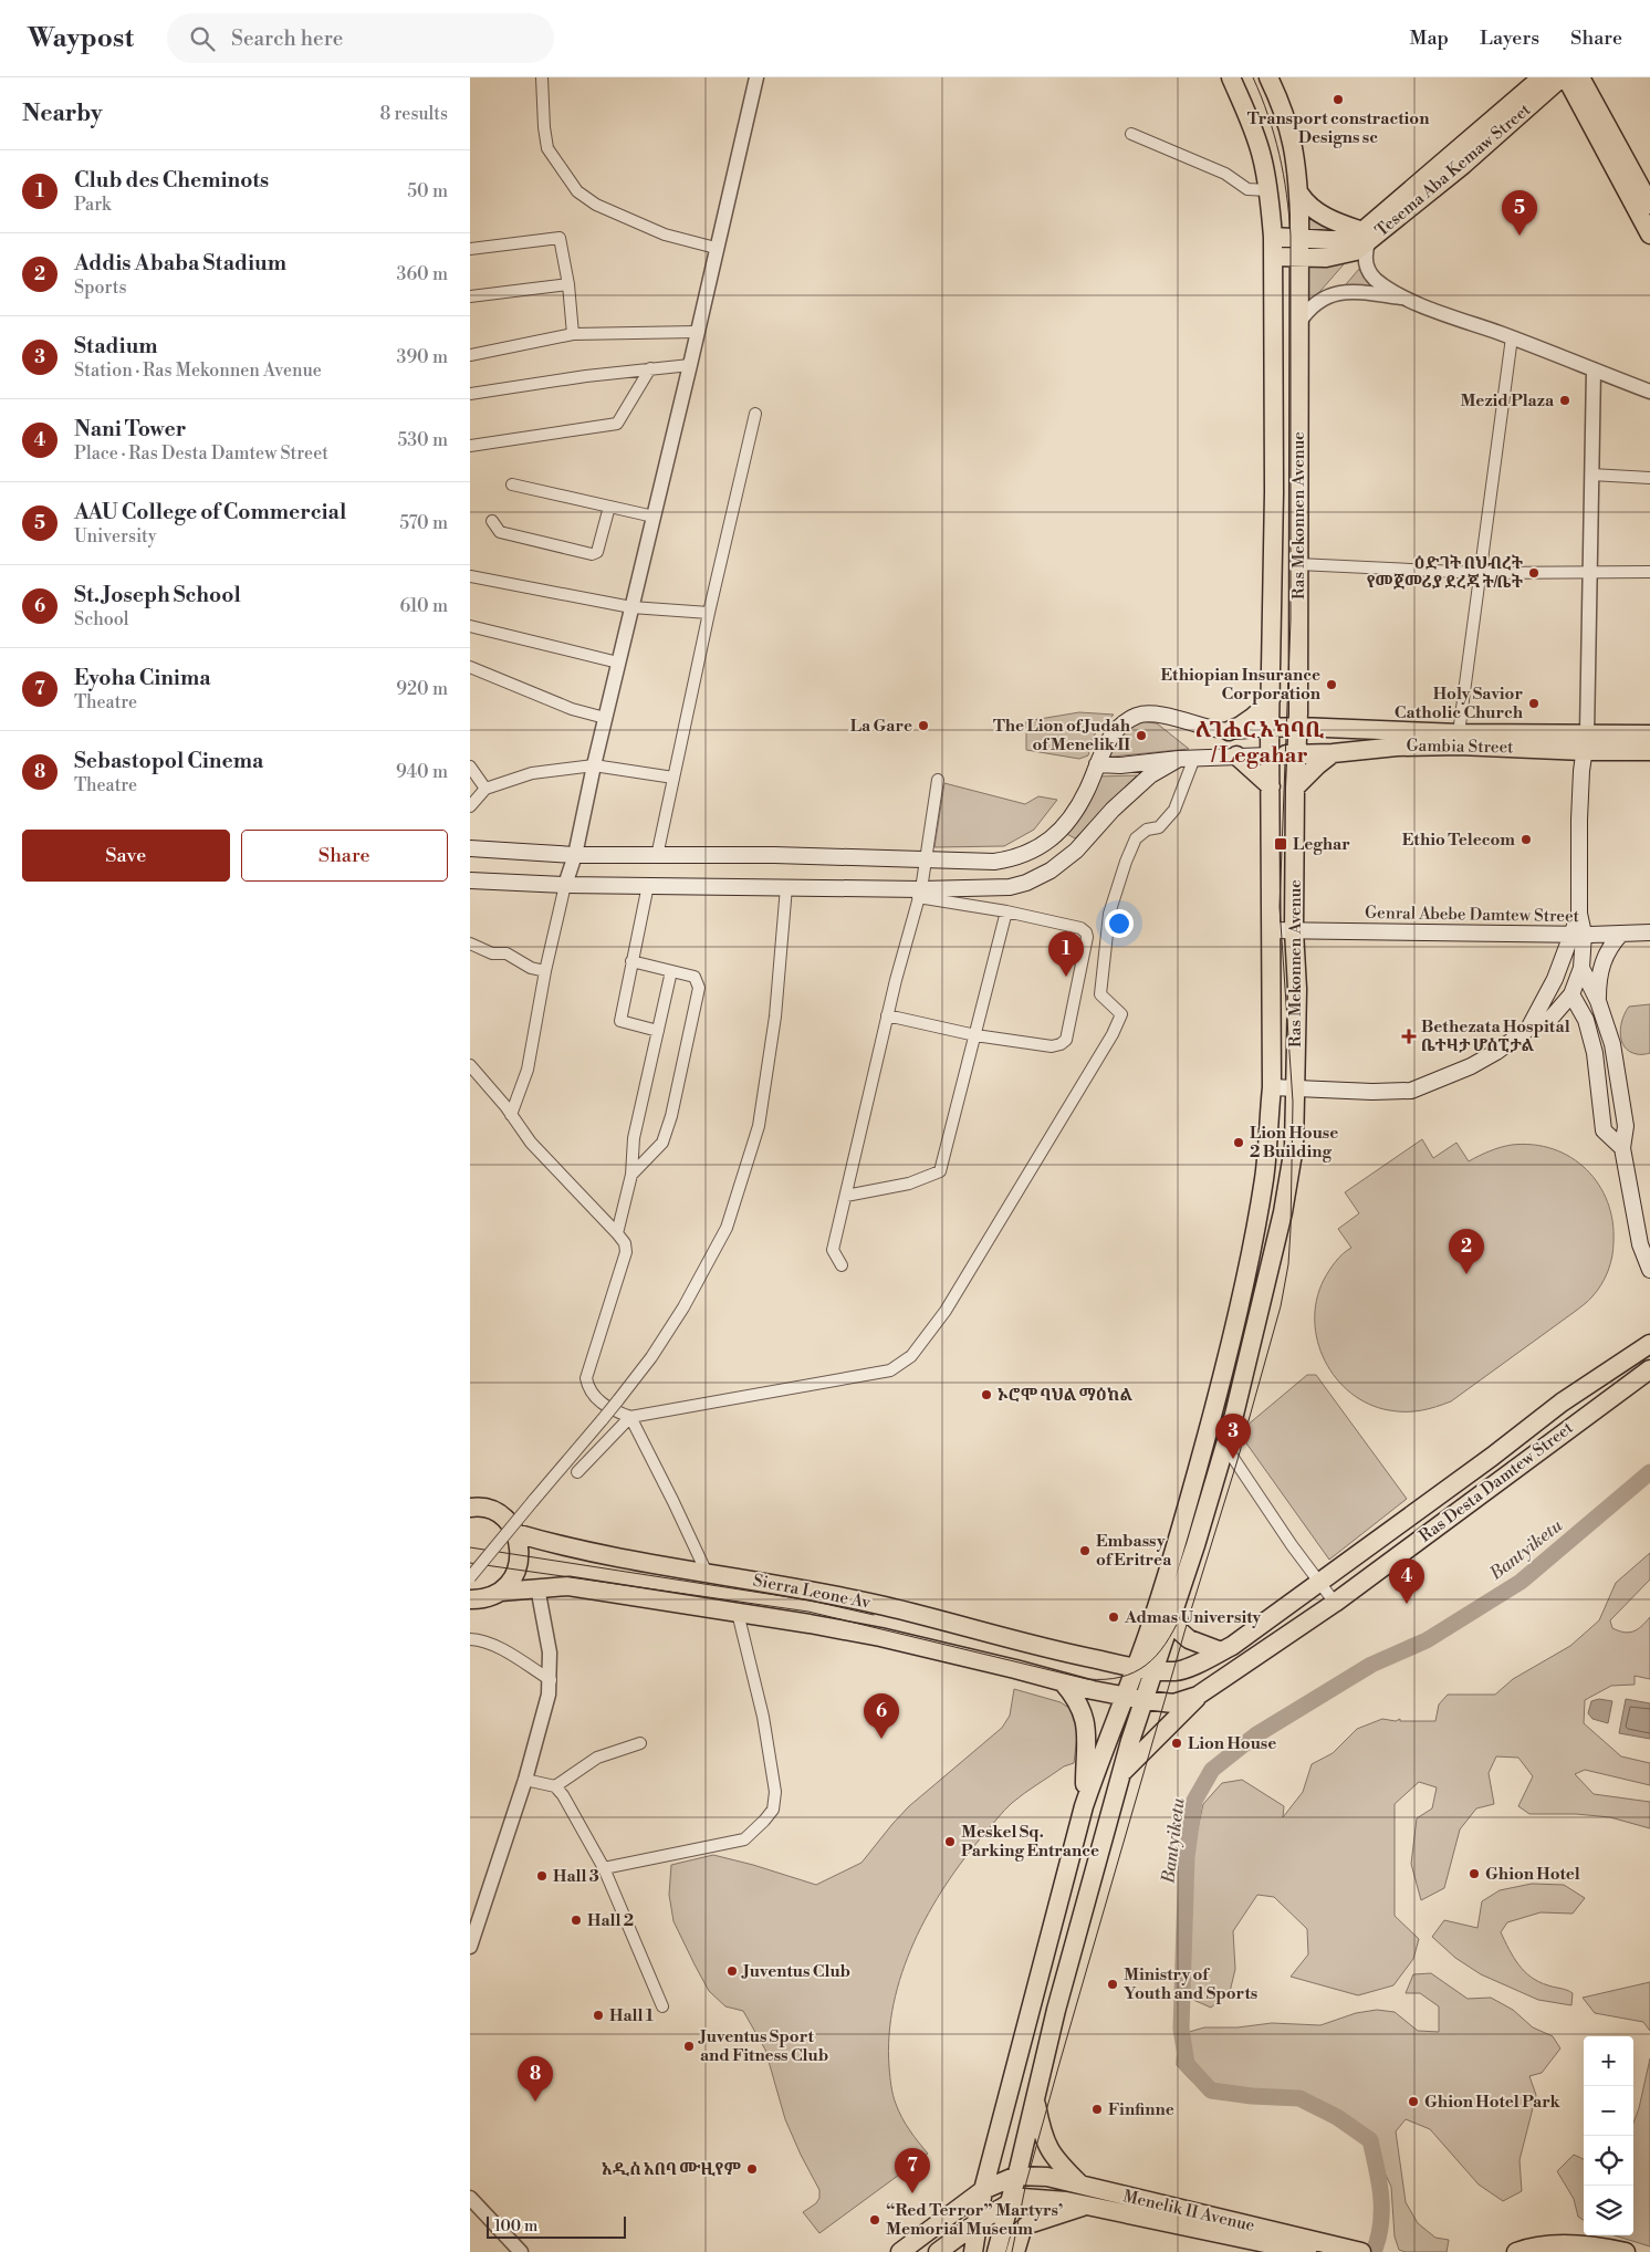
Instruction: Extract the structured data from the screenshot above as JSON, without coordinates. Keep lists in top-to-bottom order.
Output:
{
  "streets": {
    "main road": [
      "Tesema Aba Kemaw Street",
      "Ras Mekonnen Avenue",
      "Gambia Street",
      "Genral Abebe Damtew Street",
      "Ras Desta Damtew Street",
      "Sierra Leone Av",
      "Menelik II Avenue"
    ]
  },
  "crossings": [
    ["Tesema Aba Kemaw Street", "Ras Mekonnen Avenue"],
    ["Ras Mekonnen Avenue", "Gambia Street"],
    ["Ras Mekonnen Avenue", "Genral Abebe Damtew Street"],
    ["Ras Mekonnen Avenue", "Ras Desta Damtew Street"],
    ["Ras Mekonnen Avenue", "Sierra Leone Av"],
    ["Ras Mekonnen Avenue", "Menelik II Avenue"],
    ["Ras Desta Damtew Street", "Sierra Leone Av"]
  ],
  "districts": ["ለገሐር አካባቢ / Legahar"],
  "water": ["Bantyiketu"],
  "places": {
    "other": [
      "Transport constraction Designs sc",
      "Mezid Plaza",
      "ዕድገት በህብረት የመጀመሪያ ደረጃ ት/ቤት",
      "Ethiopian Insurance Corporation",
      "Holy Savior Catholic Church",
      "La Gare",
      "The Lion of Judah of Menelik II",
      "Ethio Telecom",
      "Lion House 2 Building",
      "ኦሮሞ ባህል ማዕከል",
      "Embassy of Eritrea",
      "Admas University",
      "Lion House",
      "Meskel Sq. Parking Entrance",
      "Ghion Hotel",
      "Hall 3",
      "Hall 2",
      "Juventus Club",
      "Ministry of Youth and Sports",
      "Hall 1",
      "Juventus Sport and Fitness Club",
      "Ghion Hotel Park",
      "Finfinne",
      "አዲስ አበባ ሙዚየም",
      "“Red Terror” Martyrs’ Memorial Museum"
    ],
    "transit": ["Leghar"],
    "health": ["Bethezata Hospital ቤተዛታ ሆስፒታል"]
  },
  "scale_bar": "100 m",
  "page": {
    "header": "Waypost",
    "search": "Search here",
    "nav": ["Map", "Layers", "Share"],
    "heading": ["Nearby", "8 results"],
    "list": [
      {
        "mark": "1",
        "name": "Club des Cheminots",
        "note": "Park",
        "value": "50 m"
      },
      {
        "mark": "2",
        "name": "Addis Ababa Stadium",
        "note": "Sports",
        "value": "360 m"
      },
      {
        "mark": "3",
        "name": "Stadium",
        "note": "Station · Ras Mekonnen Avenue",
        "value": "390 m"
      },
      {
        "mark": "4",
        "name": "Nani Tower",
        "note": "Place · Ras Desta Damtew Street",
        "value": "530 m"
      },
      {
        "mark": "5",
        "name": "AAU College of Commercial",
        "note": "University",
        "value": "570 m"
      },
      {
        "mark": "6",
        "name": "St. Joseph School",
        "note": "School",
        "value": "610 m"
      },
      {
        "mark": "7",
        "name": "Eyoha Cinima",
        "note": "Theatre",
        "value": "920 m"
      },
      {
        "mark": "8",
        "name": "Sebastopol Cinema",
        "note": "Theatre",
        "value": "940 m"
      }
    ],
    "pins": [
      "5",
      "1",
      "2",
      "3",
      "4",
      "6",
      "8",
      "7"
    ],
    "buttons": ["Save", "Share"],
    "map_buttons": ["+", "−"],
    "scale": "100 m"
  }
}
